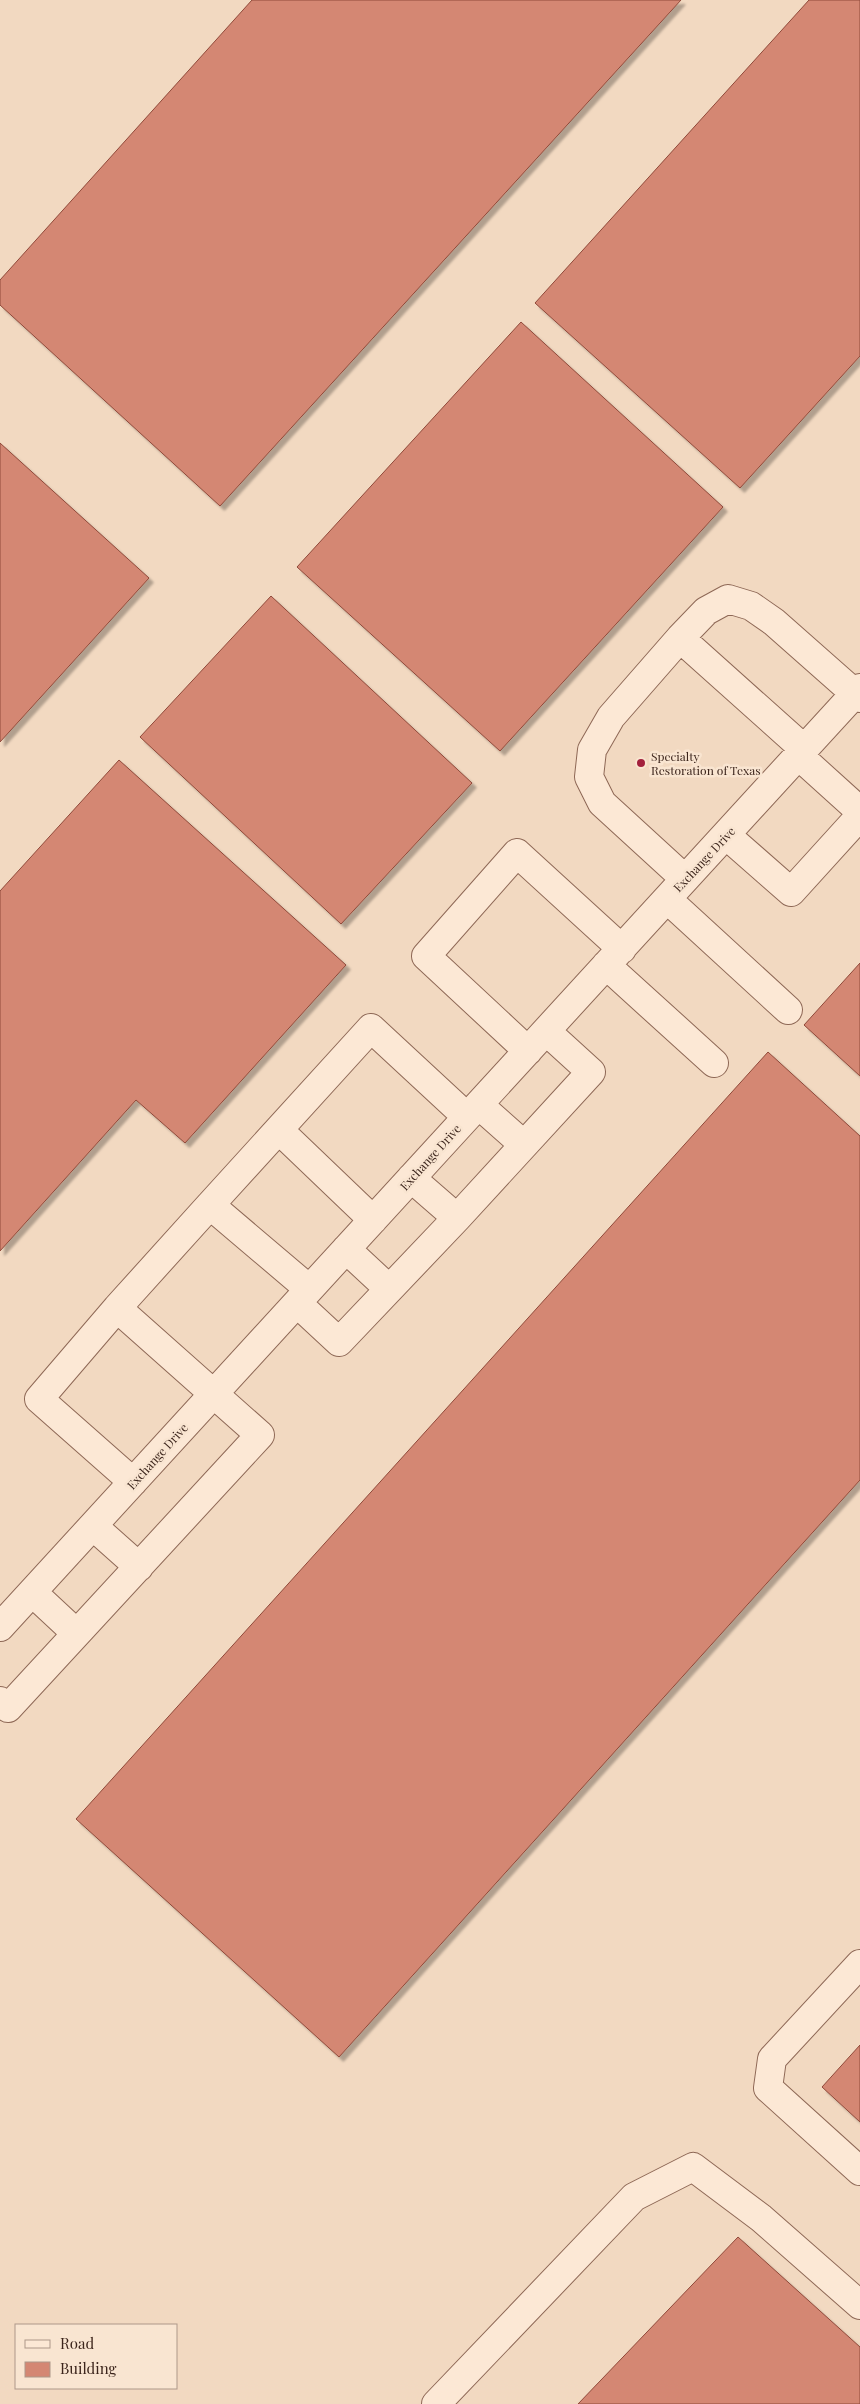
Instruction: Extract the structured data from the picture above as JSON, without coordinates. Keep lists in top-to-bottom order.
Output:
{
  "streets": {
    "street": ["Exchange Drive"]
  },
  "places": ["Specialty Restoration of Texas"],
  "legend": ["Road", "Building"]
}
